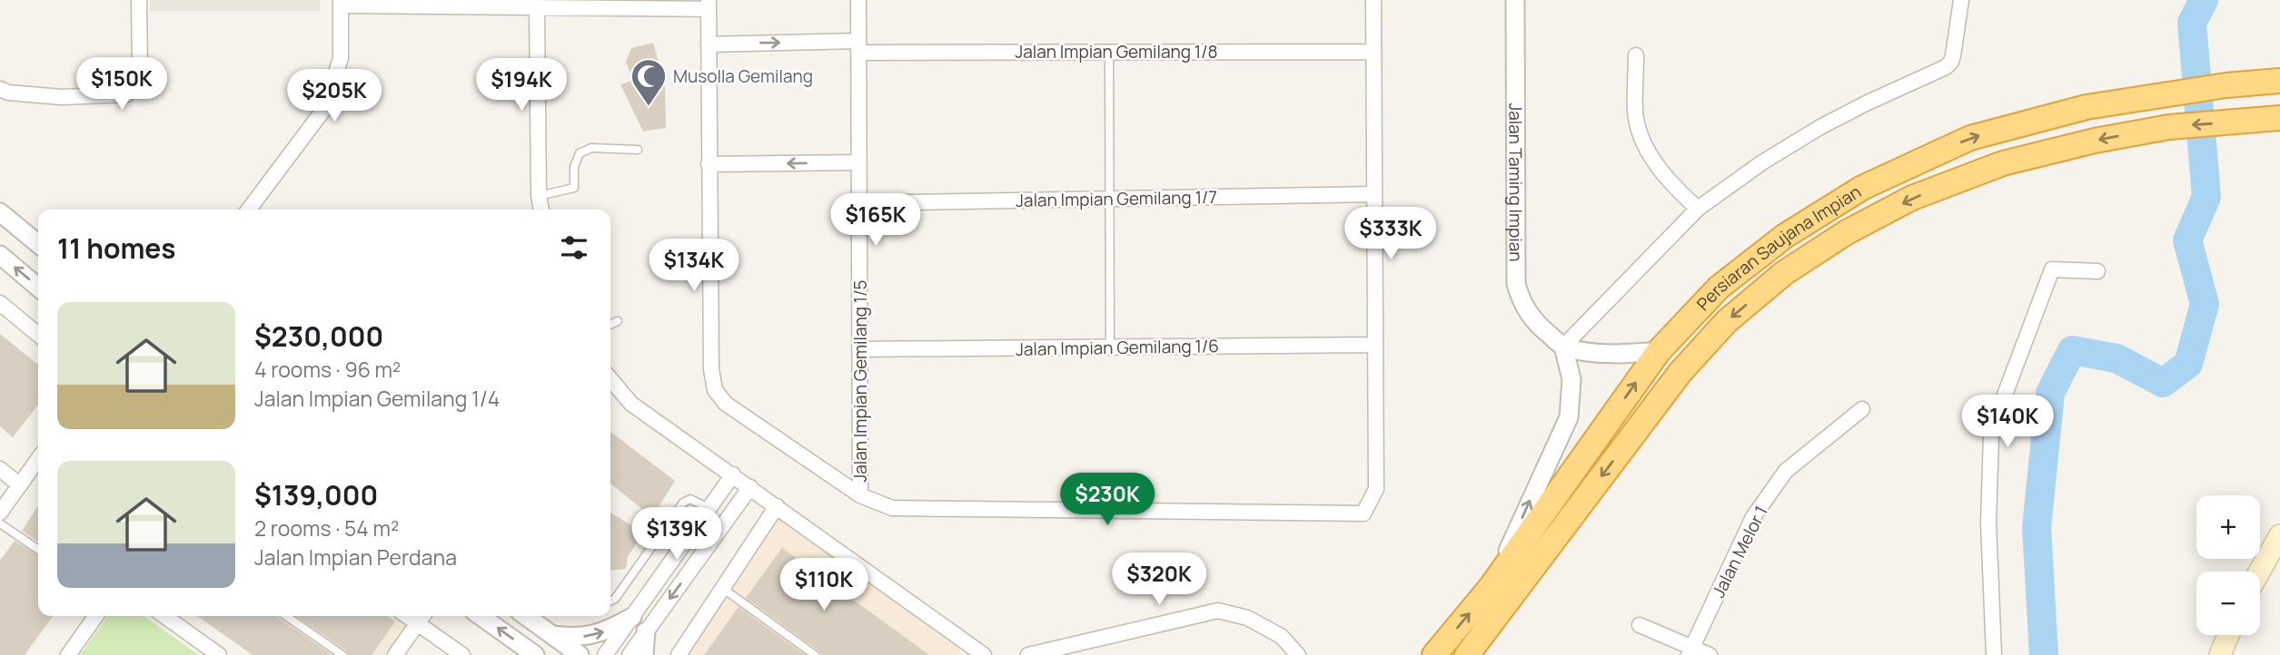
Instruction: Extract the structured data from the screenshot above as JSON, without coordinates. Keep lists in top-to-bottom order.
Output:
{
  "streets": {
    "highway": ["Persiaran Saujana Impian"],
    "street": [
      "Jalan Impian Gemilang 1/8",
      "Jalan Taming Impian",
      "Jalan Impian Gemilang 1/7",
      "Jalan Impian Gemilang 1/6",
      "Jalan Impian Gemilang 1/5",
      "Jalan Melor 1"
    ]
  },
  "crossings": [
    ["Jalan Impian Gemilang 1/8", "Jalan Impian Gemilang 1/5"],
    ["Jalan Impian Gemilang 1/7", "Jalan Impian Gemilang 1/5"],
    ["Jalan Impian Gemilang 1/6", "Jalan Impian Gemilang 1/5"]
  ],
  "places": {
    "mosque": ["Musolla Gemilang"]
  },
  "page": {
    "price": [
      "$150K",
      "$194K",
      "$205K",
      "$165K",
      "$333K",
      "$134K",
      "$140K",
      "$230K",
      "$139K",
      "$320K",
      "$110K"
    ],
    "heading": "11 homes",
    "list": [
      {
        "name": "$230,000",
        "note": "4 rooms · 96 m² · Jalan Impian Gemilang 1/4"
      },
      {
        "name": "$139,000",
        "note": "2 rooms · 54 m² · Jalan Impian Perdana"
      }
    ],
    "map_buttons": ["+", "−"]
  }
}
